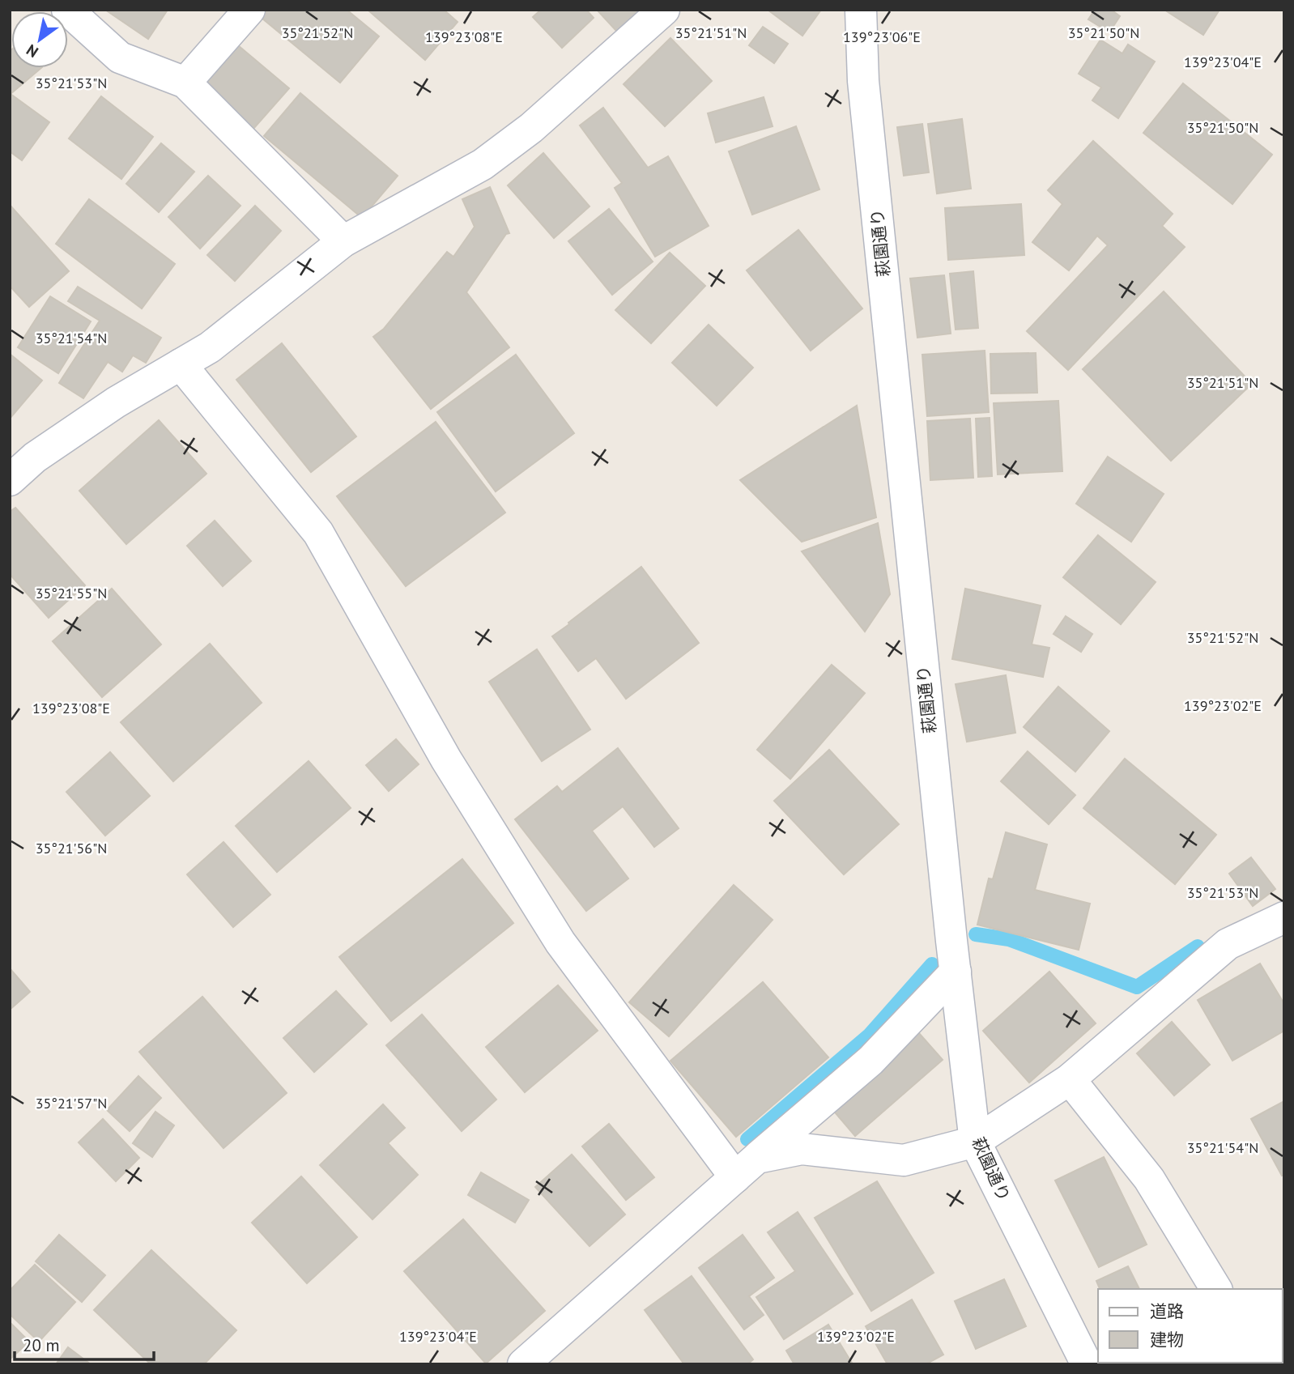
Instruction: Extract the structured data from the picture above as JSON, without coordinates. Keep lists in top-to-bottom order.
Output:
{
  "streets": {
    "street": ["萩園通り"]
  },
  "legend": ["道路", "建物"],
  "scale_bar": "20 m",
  "north": "bottom left",
  "coordinates": [
    "35°21'52\"N",
    "35°21'51\"N",
    "35°21'50\"N",
    "139°23'08\"E",
    "139°23'06\"E",
    "139°23'04\"E",
    "35°21'53\"N",
    "35°21'54\"N",
    "35°21'55\"N",
    "139°23'02\"E",
    "35°21'56\"N",
    "35°21'57\"N"
  ]
}
